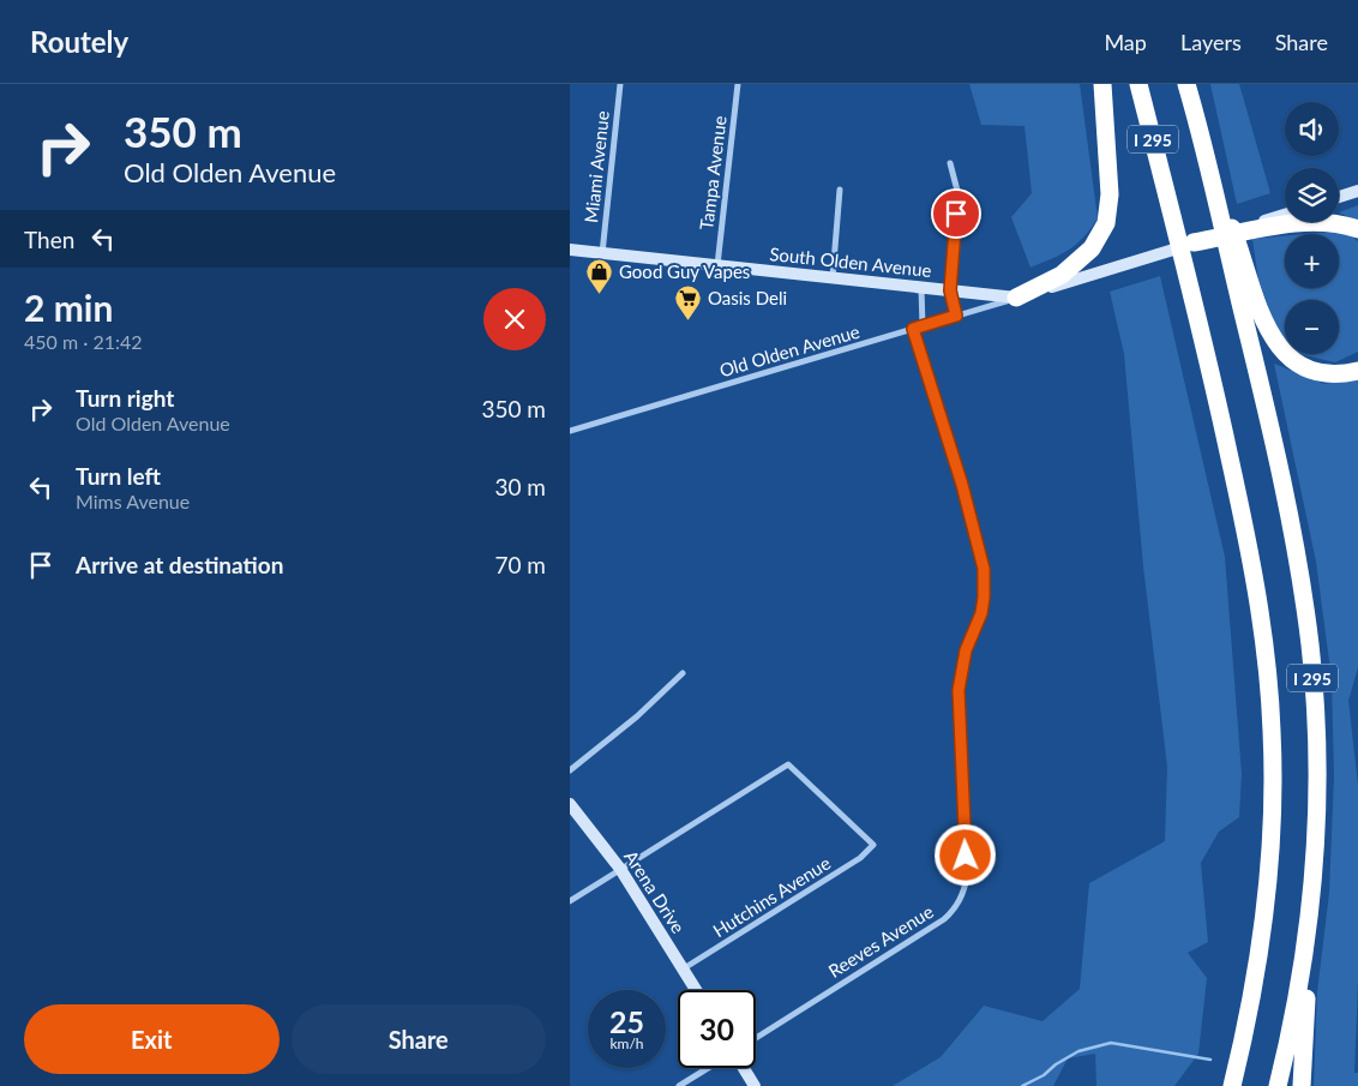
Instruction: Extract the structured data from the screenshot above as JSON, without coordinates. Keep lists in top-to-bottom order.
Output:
{
  "streets": {
    "highway": ["I 295"],
    "main road": ["South Olden Avenue", "Arena Drive"],
    "street": [
      "Miami Avenue",
      "Tampa Avenue",
      "Old Olden Avenue",
      "Hutchins Avenue",
      "Reeves Avenue"
    ]
  },
  "crossings": [
    ["Miami Avenue", "South Olden Avenue"],
    ["Tampa Avenue", "South Olden Avenue"],
    ["South Olden Avenue", "Old Olden Avenue"],
    ["Old Olden Avenue", "Reeves Avenue"],
    ["Arena Drive", "Hutchins Avenue"]
  ],
  "places": {
    "shop": ["Good Guy Vapes"],
    "supermarket": ["Oasis Deli"]
  },
  "page": {
    "header": "Routely",
    "nav": ["Map", "Layers", "Share"],
    "turn": ["350 m", "Old Olden Avenue"],
    "map_buttons": ["+", "−"],
    "then": "Then",
    "heading": ["2 min", "450 m · 21:42"],
    "list": [
      {
        "name": "Turn right",
        "note": "Old Olden Avenue",
        "value": "350 m"
      },
      {
        "name": "Turn left",
        "note": "Mims Avenue",
        "value": "30 m"
      },
      {
        "name": "Arrive at destination",
        "value": "70 m"
      }
    ],
    "speed": "25 km/h",
    "limit": "30",
    "buttons": ["Exit", "Share"]
  }
}
